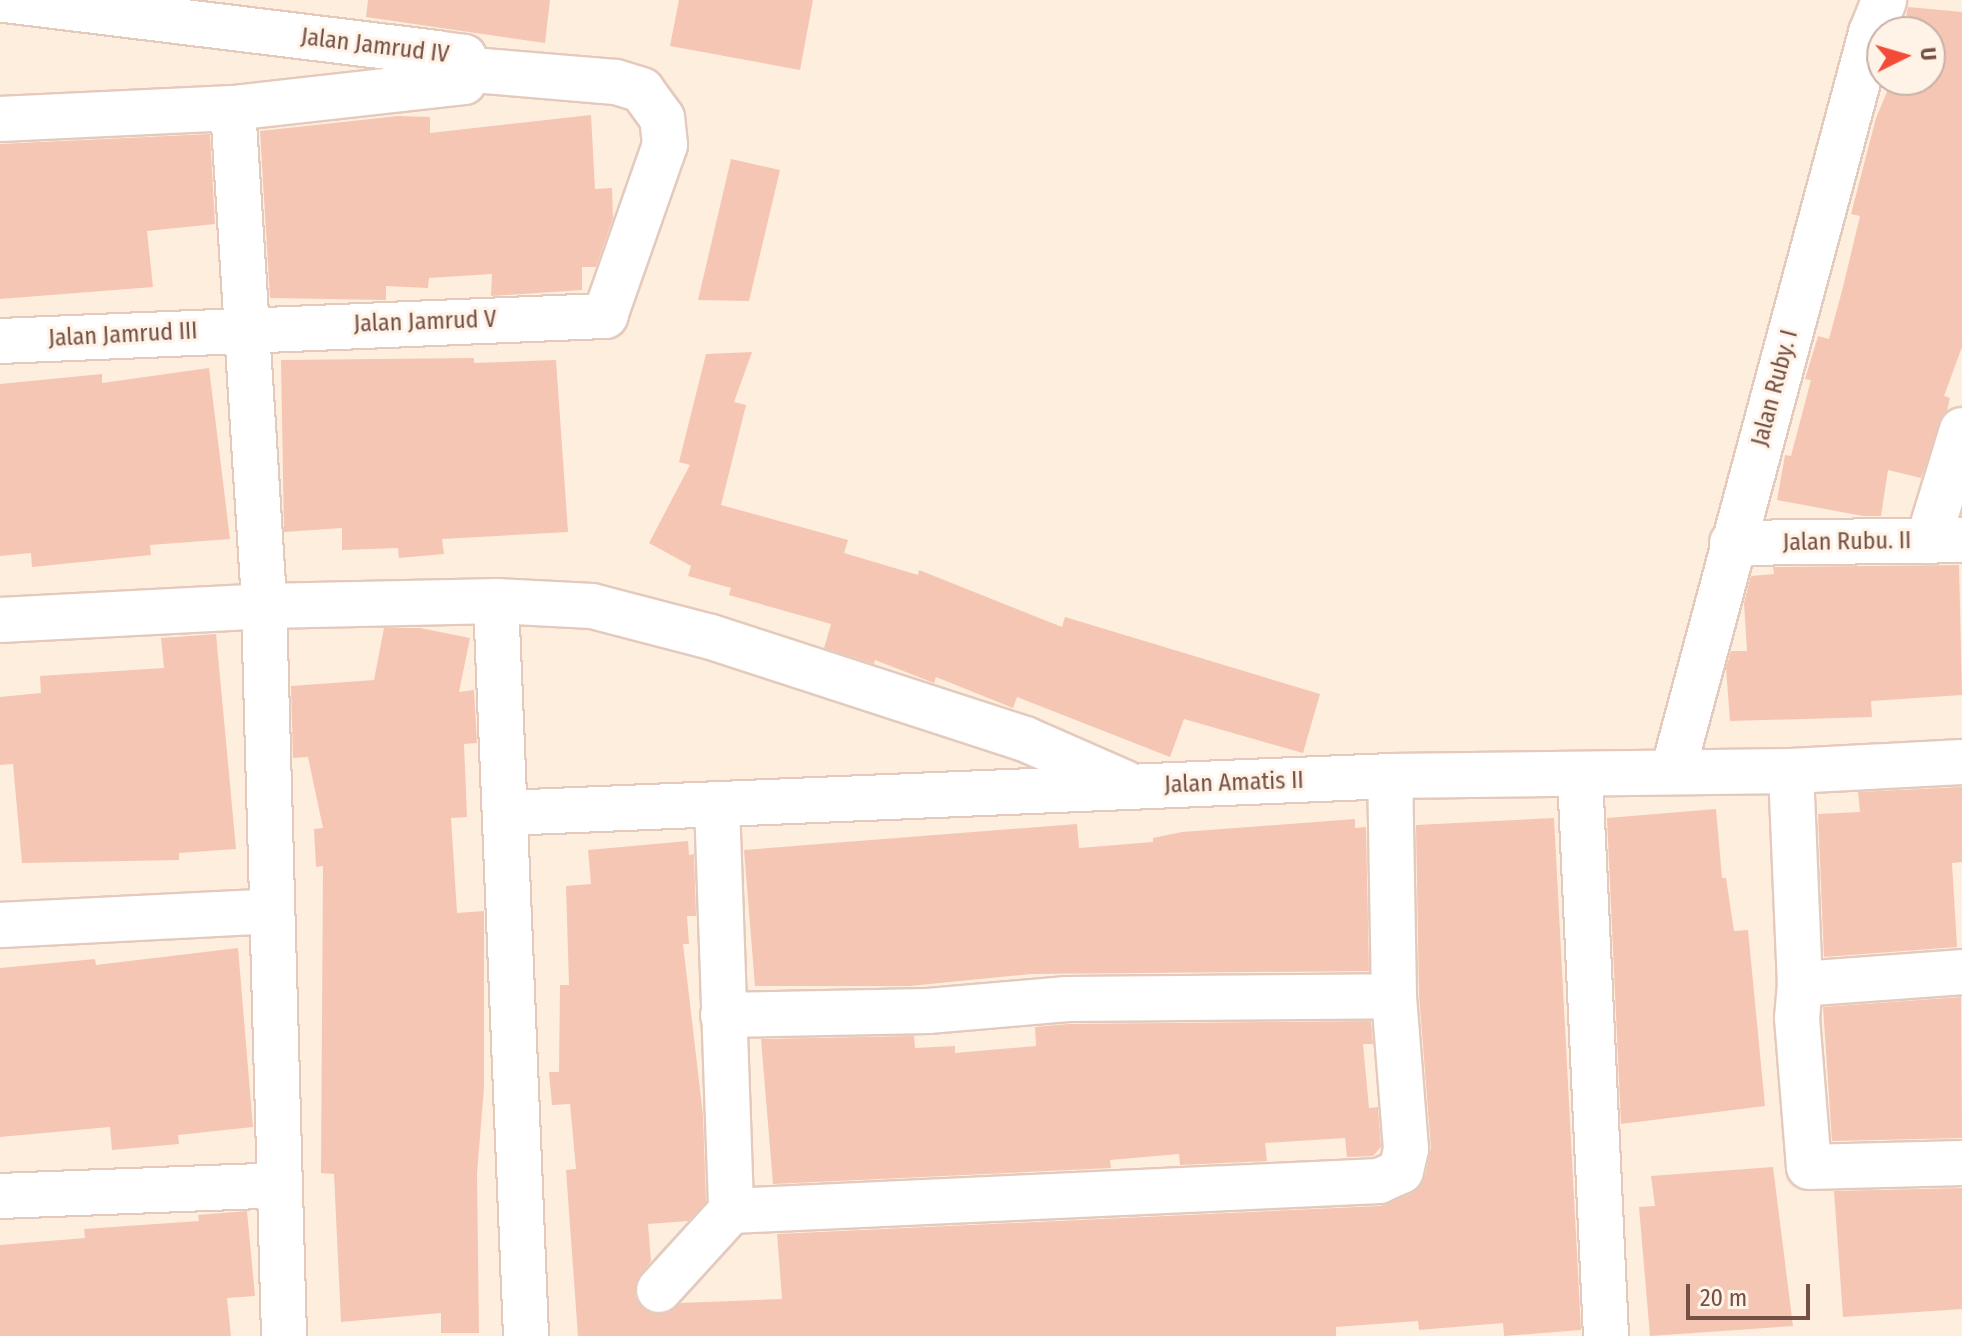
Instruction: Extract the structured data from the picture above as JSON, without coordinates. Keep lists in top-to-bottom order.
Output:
{
  "streets": {
    "street": [
      "Jalan Jamrud IV",
      "Jalan Jamrud V",
      "Jalan Jamrud III",
      "Jalan Ruby. I",
      "Jalan Rubu. II",
      "Jalan Amatis II"
    ]
  },
  "crossings": [
    ["Jalan Jamrud IV", "Jalan Jamrud V"],
    ["Jalan Jamrud V", "Jalan Jamrud III"],
    ["Jalan Ruby. I", "Jalan Rubu. II"],
    ["Jalan Ruby. I", "Jalan Amatis II"]
  ],
  "scale_bar": "20 m",
  "north": "right"
}
